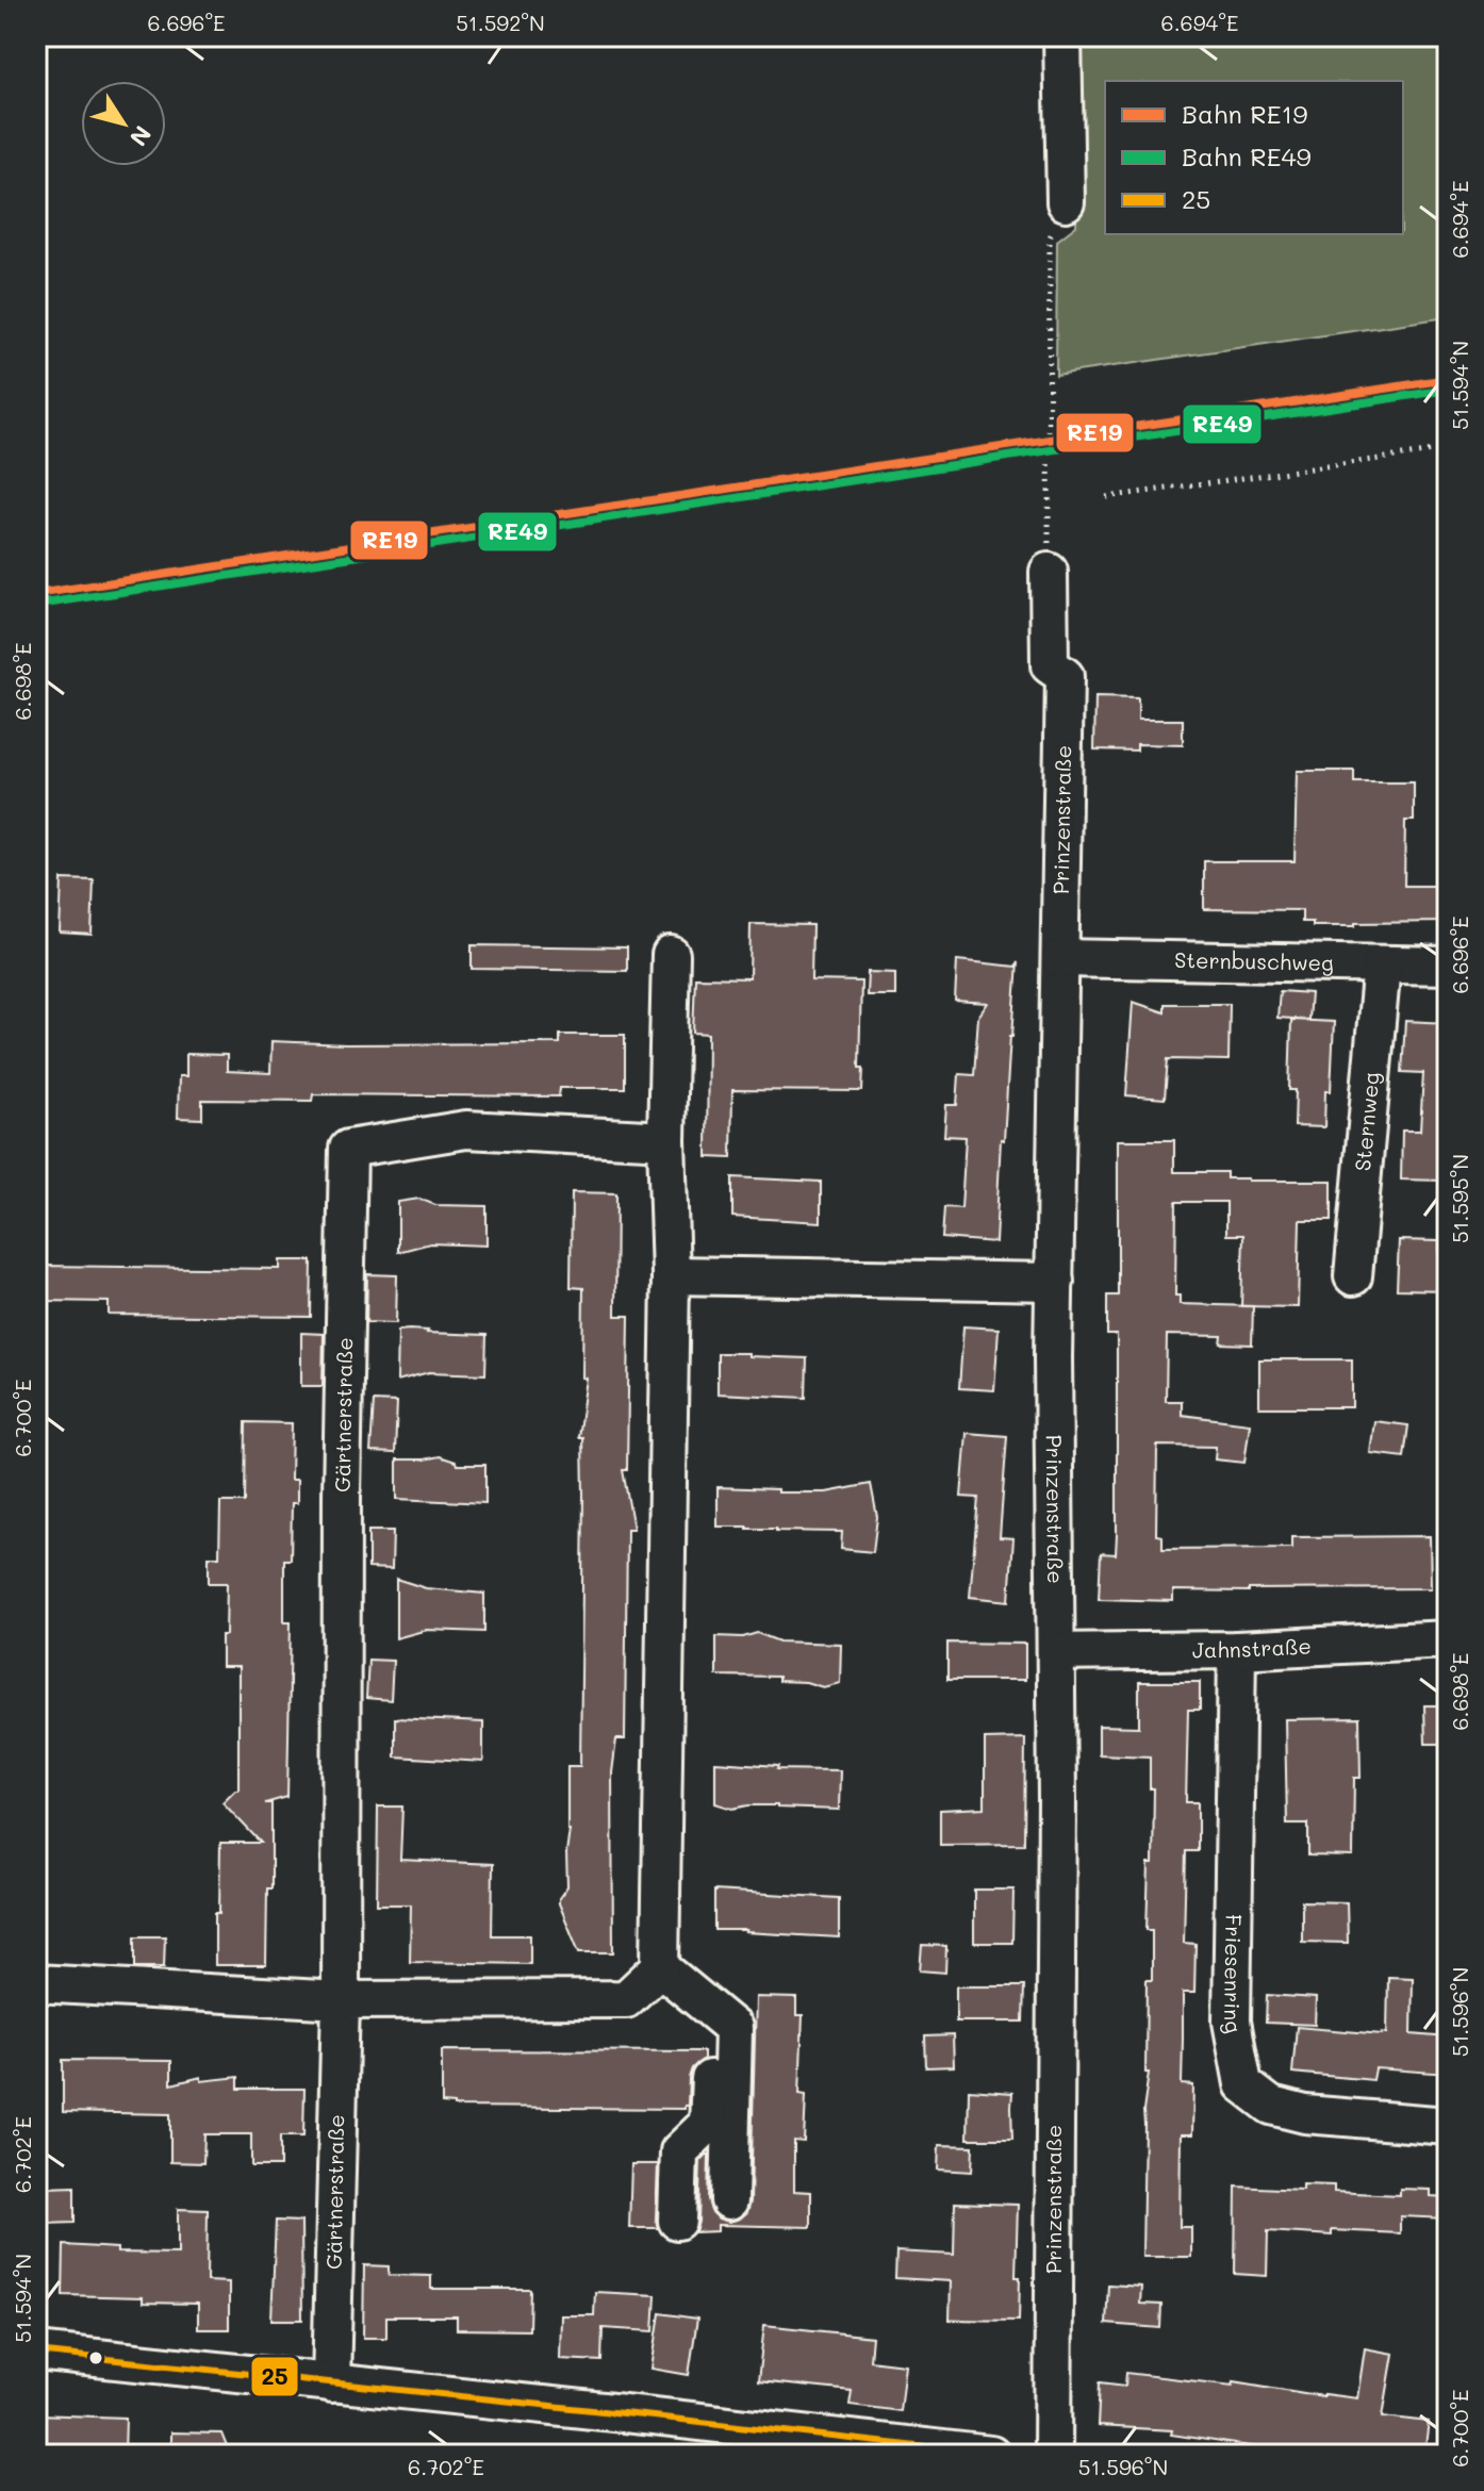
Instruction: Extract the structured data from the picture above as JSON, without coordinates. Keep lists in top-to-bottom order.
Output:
{
  "streets": {
    "street": [
      "Prinzenstraße",
      "Sternbuschweg",
      "Sternweg",
      "Gärtnerstraße",
      "Jahnstraße",
      "Friesenring"
    ]
  },
  "crossings": [
    ["Prinzenstraße", "Sternbuschweg"],
    ["Prinzenstraße", "Jahnstraße"],
    ["Sternbuschweg", "Sternweg"],
    ["Jahnstraße", "Friesenring"]
  ],
  "lines": ["rail line RE19", "rail line RE49", "transit line 25"],
  "legend": ["Bahn RE19", "Bahn RE49", "25"],
  "north": "bottom right",
  "coordinates": [
    "6.696°E",
    "51.592°N",
    "6.694°E",
    "51.594°N",
    "6.698°E",
    "51.595°N",
    "6.700°E",
    "51.596°N",
    "6.702°E"
  ]
}
